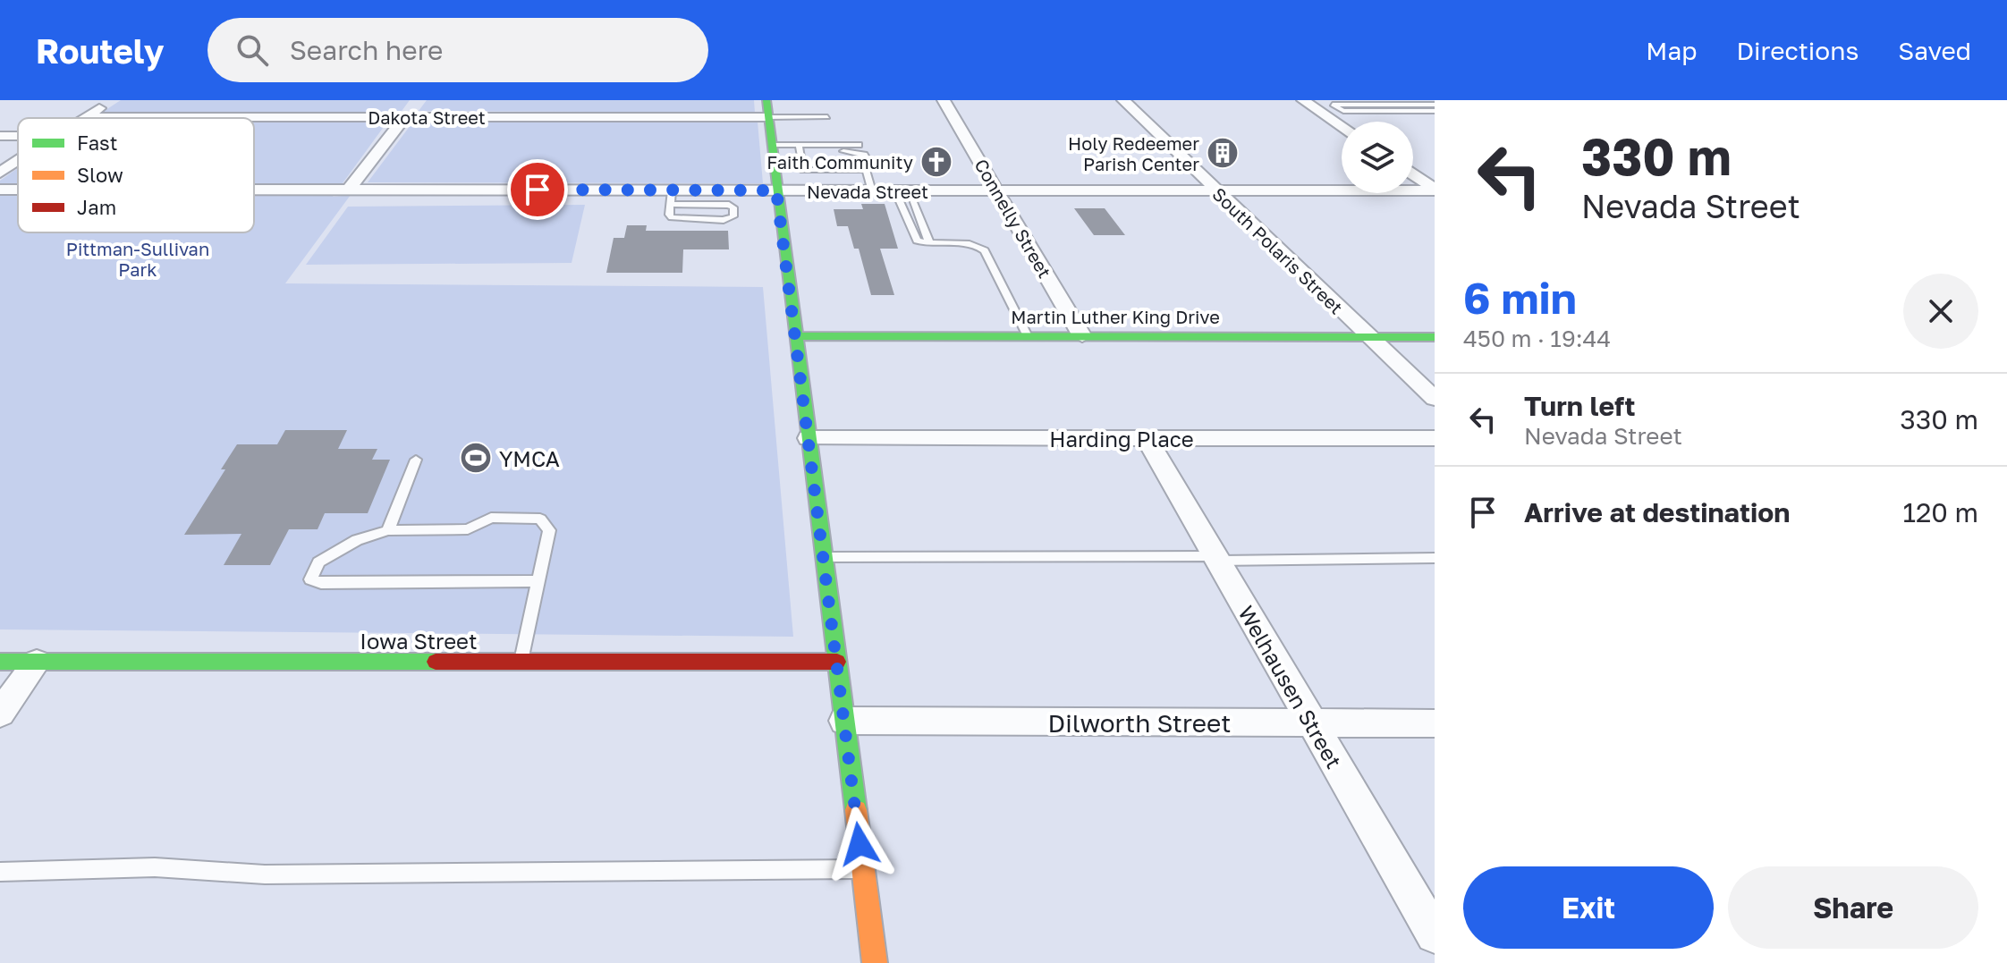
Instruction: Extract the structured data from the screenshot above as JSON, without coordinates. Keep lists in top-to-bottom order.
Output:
{
  "streets": {
    "main road": ["Martin Luther King Drive", "Iowa Street"],
    "street": [
      "Dakota Street",
      "Nevada Street",
      "Connelly Street",
      "South Polaris Street",
      "Harding Place",
      "Welhausen Street",
      "Dilworth Street"
    ]
  },
  "crossings": [
    ["Nevada Street", "Connelly Street"],
    ["Nevada Street", "South Polaris Street"],
    ["Connelly Street", "Martin Luther King Drive"],
    ["South Polaris Street", "Martin Luther King Drive"],
    ["Harding Place", "Welhausen Street"],
    ["Welhausen Street", "Dilworth Street"]
  ],
  "parks": ["Pittman-Sullivan Park"],
  "places": {
    "building": ["Holy Redeemer Parish Center"],
    "church": ["Faith Community"],
    "sports": ["YMCA"]
  },
  "legend": ["Fast", "Slow", "Jam"],
  "page": {
    "header": "Routely",
    "search": "Search here",
    "nav": ["Map", "Directions", "Saved"],
    "turn": ["330 m", "Nevada Street"],
    "heading": ["6 min", "450 m · 19:44"],
    "list": [
      {
        "name": "Turn left",
        "note": "Nevada Street",
        "value": "330 m"
      },
      {
        "name": "Arrive at destination",
        "value": "120 m"
      }
    ],
    "buttons": ["Exit", "Share"]
  }
}
